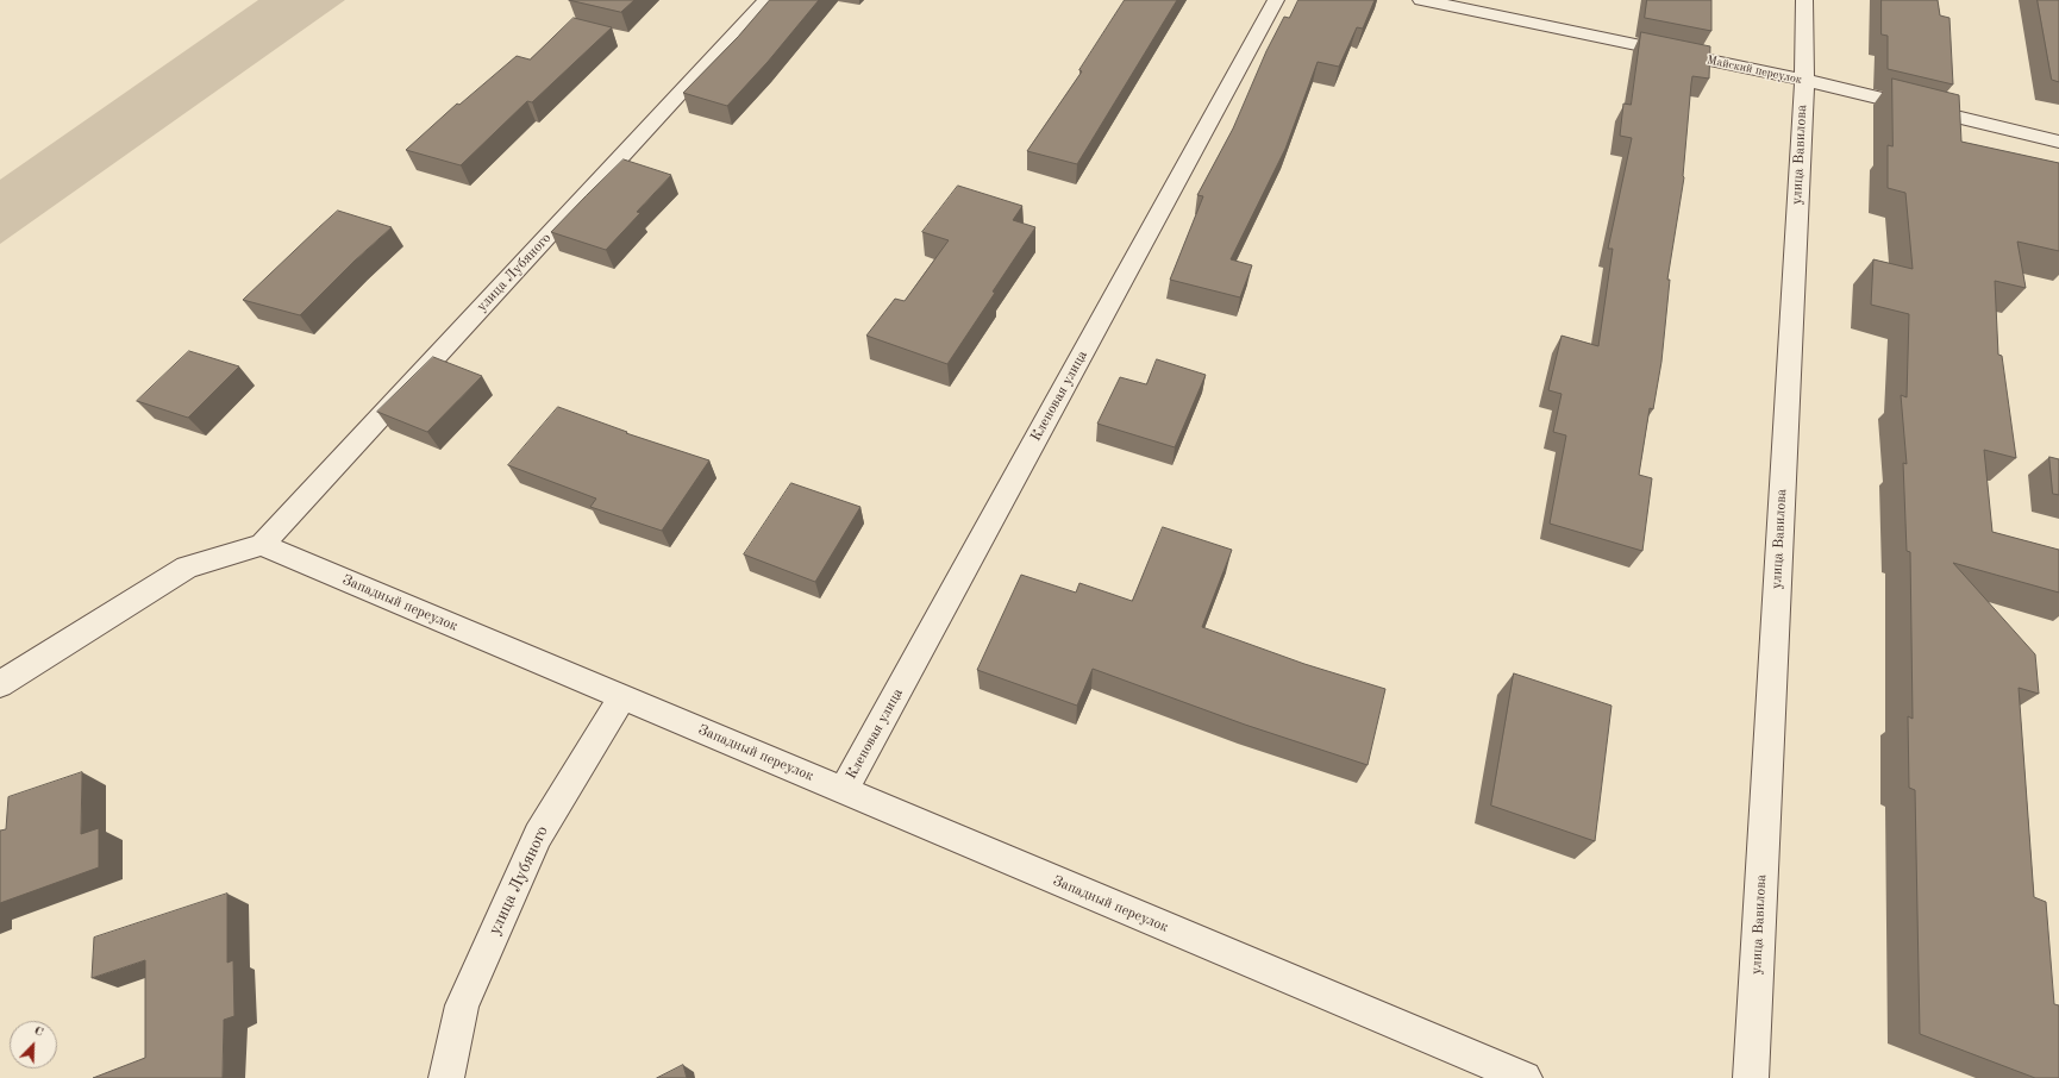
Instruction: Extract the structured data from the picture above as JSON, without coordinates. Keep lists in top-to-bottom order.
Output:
{
  "streets": {
    "street": [
      "Майский переулок",
      "улица Вавилова",
      "улица Лубяного",
      "Кленовая улица",
      "Западный переулок"
    ]
  },
  "crossings": [
    ["Майский переулок", "улица Вавилова"],
    ["улица Лубяного", "Западный переулок"],
    ["Кленовая улица", "Западный переулок"]
  ],
  "north": "top right"
}
